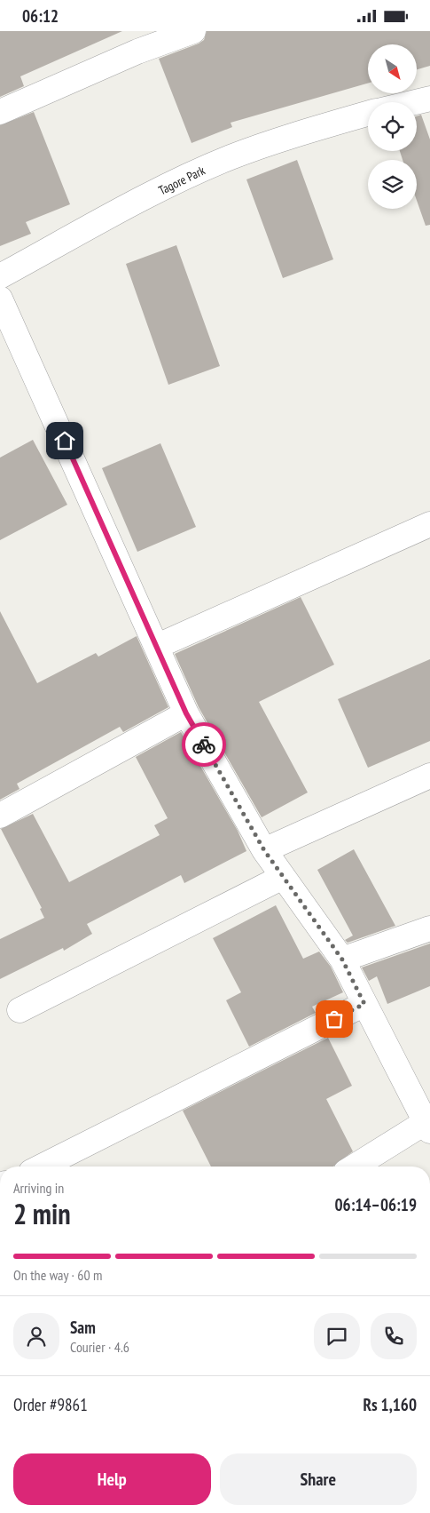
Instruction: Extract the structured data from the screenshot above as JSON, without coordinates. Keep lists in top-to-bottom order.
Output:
{
  "streets": {
    "street": ["Tagore Park"]
  },
  "north": "bottom right",
  "page": {
    "status": "06:12",
    "heading": ["2 min", "Arriving in", "06:14–06:19"],
    "panel": [
      "Sam",
      "Courier · 4.6",
      "Order #9861",
      "Rs 1,160"
    ],
    "bar": "On the way · 60 m",
    "buttons": ["Help", "Share"]
  }
}
